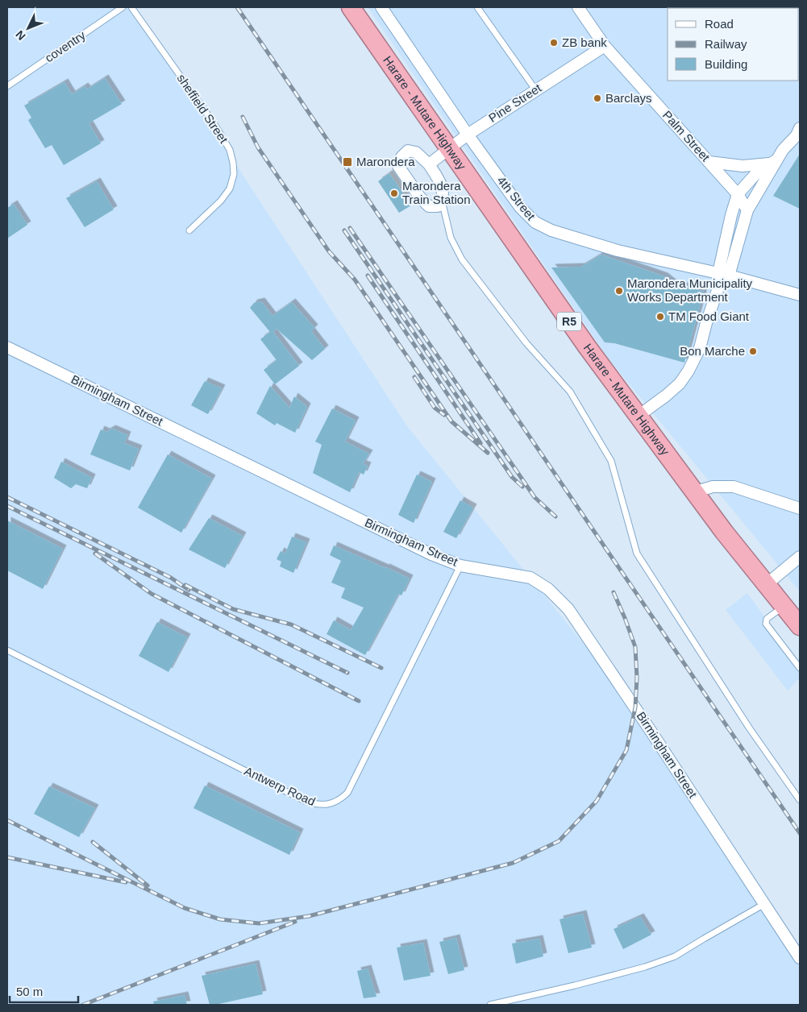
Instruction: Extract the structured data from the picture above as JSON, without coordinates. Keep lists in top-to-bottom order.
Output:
{
  "streets": {
    "highway": ["Harare - Mutare Highway", "R5"],
    "street": [
      "Pine Street",
      "Palm Street",
      "4th Street",
      "Birmingham Street"
    ],
    "lane": ["coventry", "sheffield Street", "Antwerp Road"]
  },
  "crossings": [
    ["Pine Street", "Harare - Mutare Highway"],
    ["Pine Street", "Palm Street"],
    ["Pine Street", "4th Street"],
    ["Birmingham Street", "Antwerp Road"]
  ],
  "places": {
    "other": [
      "ZB bank",
      "Barclays",
      "Marondera Train Station",
      "Marondera Municipality Works Department",
      "TM Food Giant",
      "Bon Marche"
    ],
    "transit": ["Marondera"]
  },
  "legend": ["Road", "Railway", "Building"],
  "scale_bar": "50 m",
  "north": "bottom left"
}
